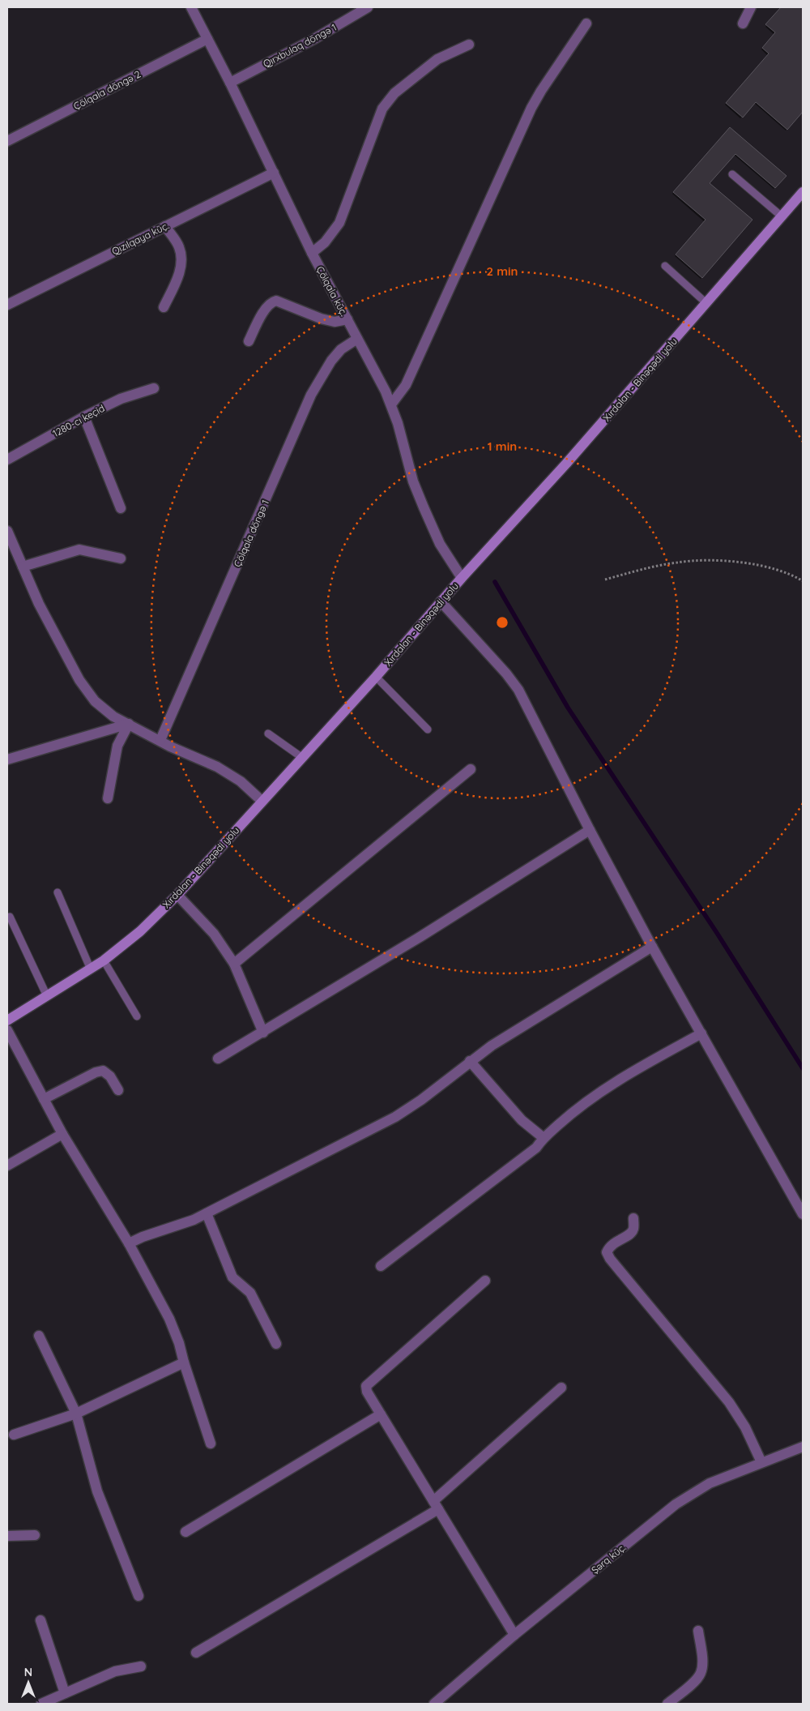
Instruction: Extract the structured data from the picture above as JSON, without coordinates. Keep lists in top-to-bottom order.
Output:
{
  "streets": {
    "main road": ["Xırdalan - Binəqədi yolu"],
    "street": [
      "Qırxbulaq döngə 1",
      "Çölqala döngə 2",
      "Qızılqaya küç.",
      "Çölqala küç.",
      "1280-cı keçid",
      "Çölqala döngə 1",
      "Şərq küç."
    ]
  },
  "crossings": [
    ["Qırxbulaq döngə 1", "Çölqala küç."],
    ["Çölqala döngə 2", "Çölqala küç."],
    ["Qızılqaya küç.", "Çölqala küç."],
    ["Çölqala küç.", "Xırdalan - Binəqədi yolu"],
    ["Çölqala küç.", "Çölqala döngə 1"]
  ],
  "north": "top",
  "rings": ["2 min", "1 min"]
}
